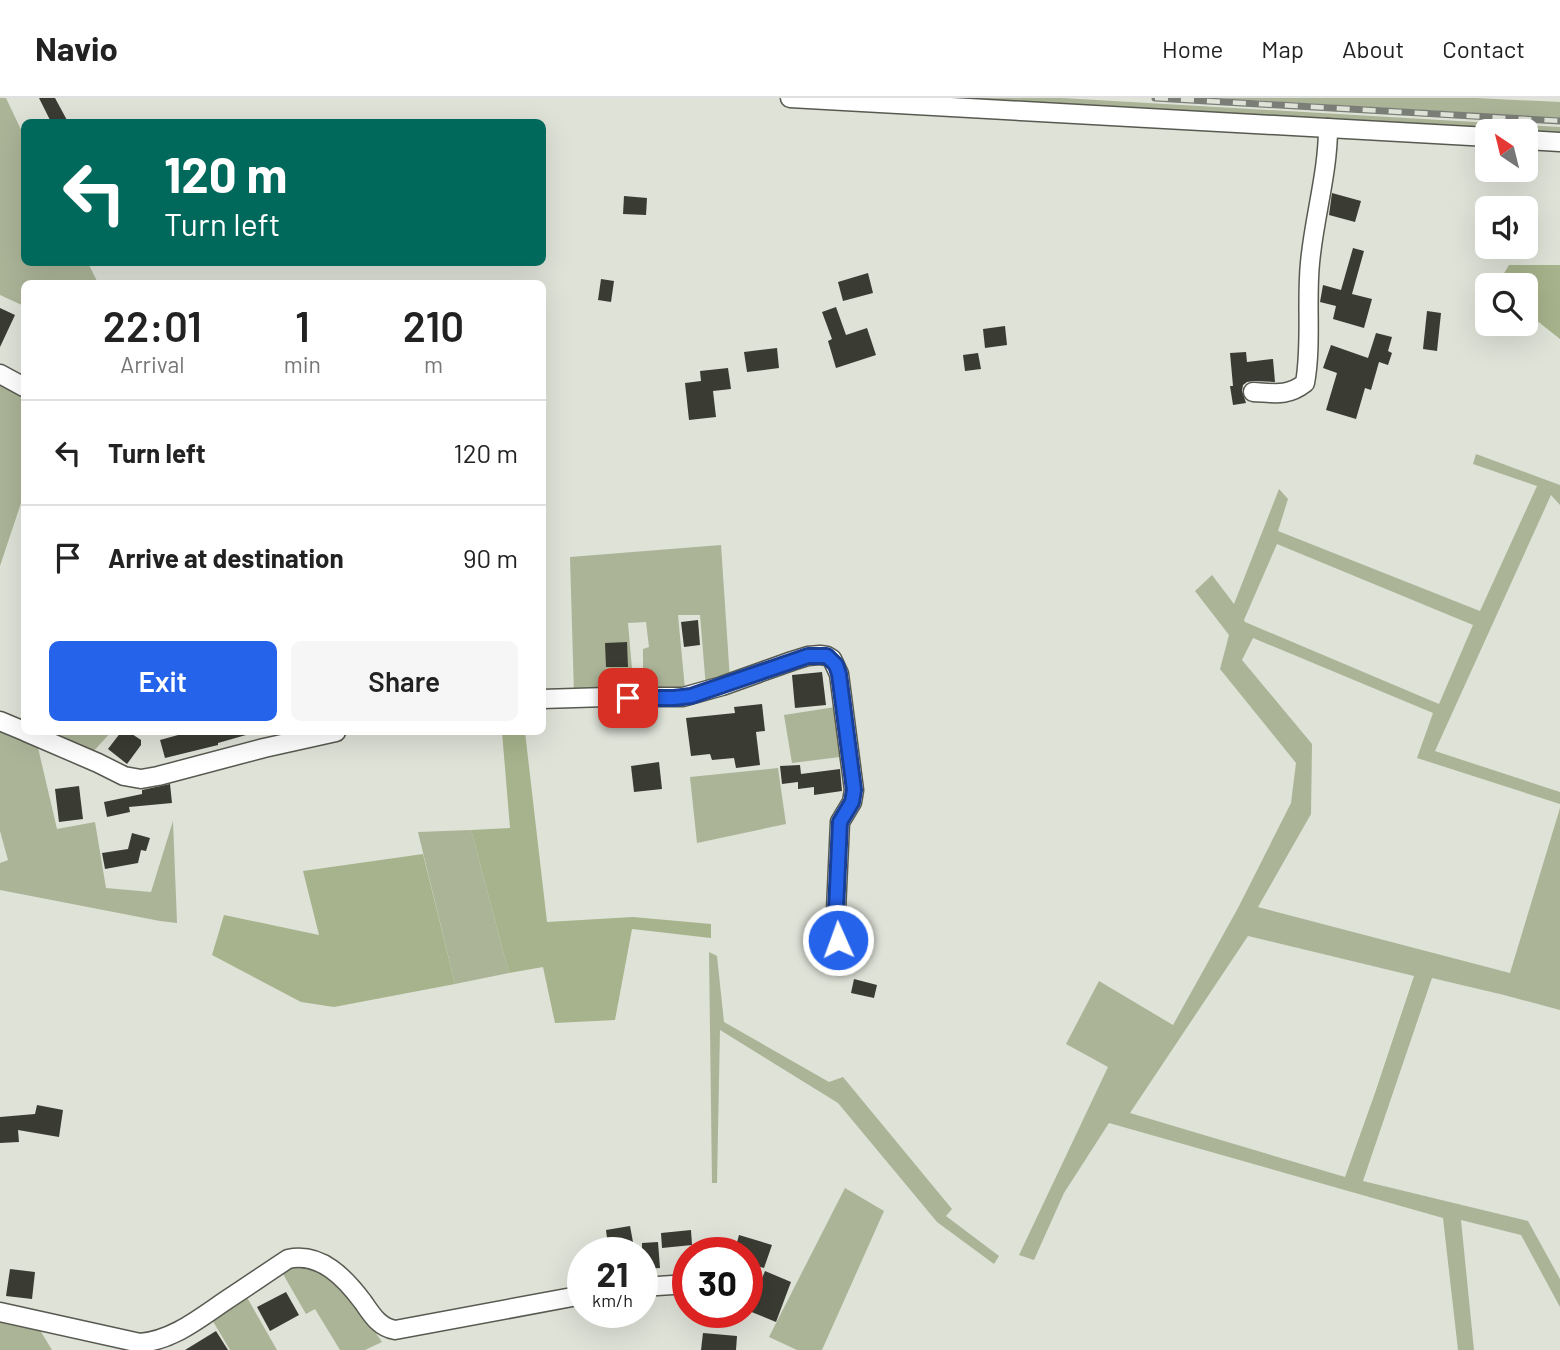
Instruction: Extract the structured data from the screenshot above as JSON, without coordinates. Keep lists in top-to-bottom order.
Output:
{
  "north": "top left",
  "page": {
    "header": "Navio",
    "nav": [
      "Home",
      "Map",
      "About",
      "Contact"
    ],
    "turn": ["120 m", "Turn left"],
    "eta": [
      "22:01",
      "Arrival",
      "1",
      "min",
      "210",
      "m"
    ],
    "list": [
      {
        "name": "Turn left",
        "value": "120 m"
      },
      {
        "name": "Arrive at destination",
        "value": "90 m"
      }
    ],
    "buttons": ["Exit", "Share"],
    "speed": "21 km/h",
    "limit": "30"
  }
}
